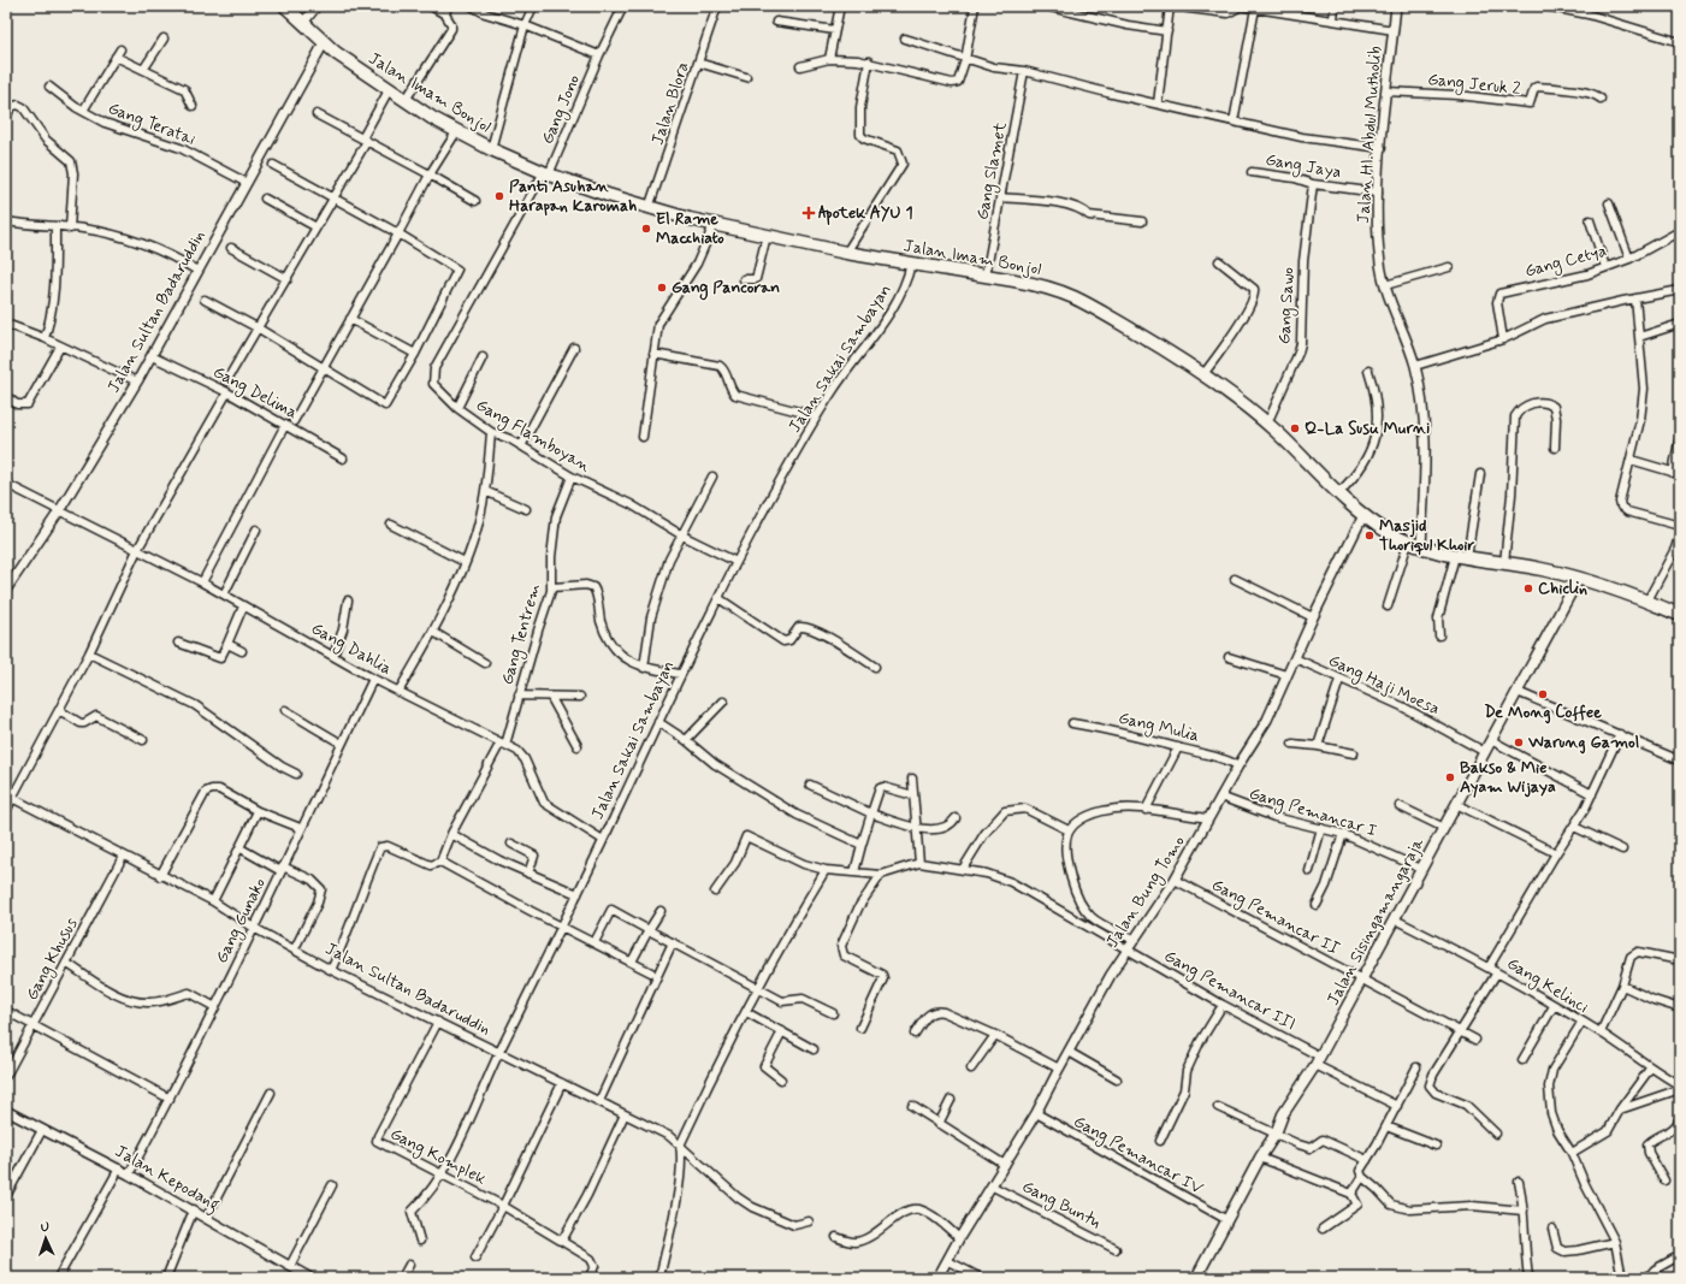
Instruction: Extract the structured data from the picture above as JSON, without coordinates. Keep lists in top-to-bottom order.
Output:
{
  "streets": {
    "highway": ["Jalan Imam Bonjol"],
    "main road": ["Jalan Sisingamangaraja"],
    "street": [
      "Gang Jeruk 2",
      "Jalan Blora",
      "Gang Jono",
      "Gang Teratai",
      "Jalan HI. Abdul Mutholib",
      "Gang Jaya",
      "Gang Slamet",
      "Gang Cetya",
      "Gang Sawo",
      "Jalan Sultan Badaruddin",
      "Jalan Sakai Sambayan",
      "Gang Delima",
      "Gang Flamboyan",
      "Gang Tentrem",
      "Gang Dahlia",
      "Gang Haji Moesa",
      "Gang Mulia",
      "Gang Pemancar I",
      "Jalan Bung Tomo",
      "Gang Pemancar II",
      "Gang Gunako",
      "Gang Khusus",
      "Gang Kelinci",
      "Gang Pemancar III",
      "Gang Pemancar IV",
      "Gang Komplek",
      "Jalan Kepodang",
      "Gang Buntu"
    ]
  },
  "crossings": [
    ["Gang Jeruk 2", "Jalan HI. Abdul Mutholib"],
    ["Jalan Imam Bonjol", "Jalan Blora"],
    ["Jalan Imam Bonjol", "Gang Jono"],
    ["Jalan Imam Bonjol", "Jalan HI. Abdul Mutholib"],
    ["Jalan Imam Bonjol", "Gang Slamet"],
    ["Jalan Imam Bonjol", "Gang Sawo"],
    ["Jalan Imam Bonjol", "Jalan Sultan Badaruddin"],
    ["Jalan Imam Bonjol", "Jalan Sakai Sambayan"],
    ["Jalan Imam Bonjol", "Gang Flamboyan"],
    ["Jalan Imam Bonjol", "Jalan Bung Tomo"],
    ["Jalan Imam Bonjol", "Jalan Sisingamangaraja"],
    ["Gang Jono", "Gang Flamboyan"],
    ["Gang Teratai", "Jalan Sultan Badaruddin"],
    ["Jalan HI. Abdul Mutholib", "Gang Jaya"],
    ["Gang Jaya", "Gang Sawo"],
    ["Jalan Sultan Badaruddin", "Jalan Sakai Sambayan"],
    ["Jalan Sultan Badaruddin", "Gang Delima"],
    ["Jalan Sultan Badaruddin", "Gang Dahlia"],
    ["Jalan Sultan Badaruddin", "Gang Gunako"],
    ["Jalan Sultan Badaruddin", "Gang Khusus"],
    ["Jalan Sultan Badaruddin", "Gang Komplek"],
    ["Jalan Sakai Sambayan", "Gang Flamboyan"],
    ["Jalan Sakai Sambayan", "Gang Dahlia"],
    ["Jalan Sakai Sambayan", "Gang Komplek"],
    ["Gang Flamboyan", "Gang Tentrem"],
    ["Gang Tentrem", "Gang Dahlia"],
    ["Gang Dahlia", "Gang Gunako"],
    ["Gang Haji Moesa", "Jalan Bung Tomo"],
    ["Gang Haji Moesa", "Jalan Sisingamangaraja"],
    ["Gang Mulia", "Jalan Bung Tomo"],
    ["Gang Pemancar I", "Jalan Bung Tomo"],
    ["Gang Pemancar I", "Jalan Sisingamangaraja"],
    ["Jalan Bung Tomo", "Gang Pemancar II"],
    ["Jalan Bung Tomo", "Gang Pemancar III"],
    ["Jalan Bung Tomo", "Gang Pemancar IV"],
    ["Jalan Bung Tomo", "Gang Buntu"],
    ["Gang Pemancar II", "Jalan Sisingamangaraja"],
    ["Gang Gunako", "Jalan Kepodang"],
    ["Jalan Sisingamangaraja", "Gang Kelinci"],
    ["Jalan Sisingamangaraja", "Gang Pemancar III"],
    ["Jalan Sisingamangaraja", "Gang Pemancar IV"]
  ],
  "places": {
    "other": [
      "Panti Asuhan Harapan Karomah",
      "El Rame Macchiato",
      "Gang Pancoran",
      "Q-La Susu Murni",
      "Masjid Thoriqul Khoir",
      "Chiclin",
      "De Mong Coffee",
      "Warung Gamol",
      "Bakso & Mie Ayam Wijaya"
    ],
    "health": ["Apotek AYU 1"]
  },
  "north": "top"
}
